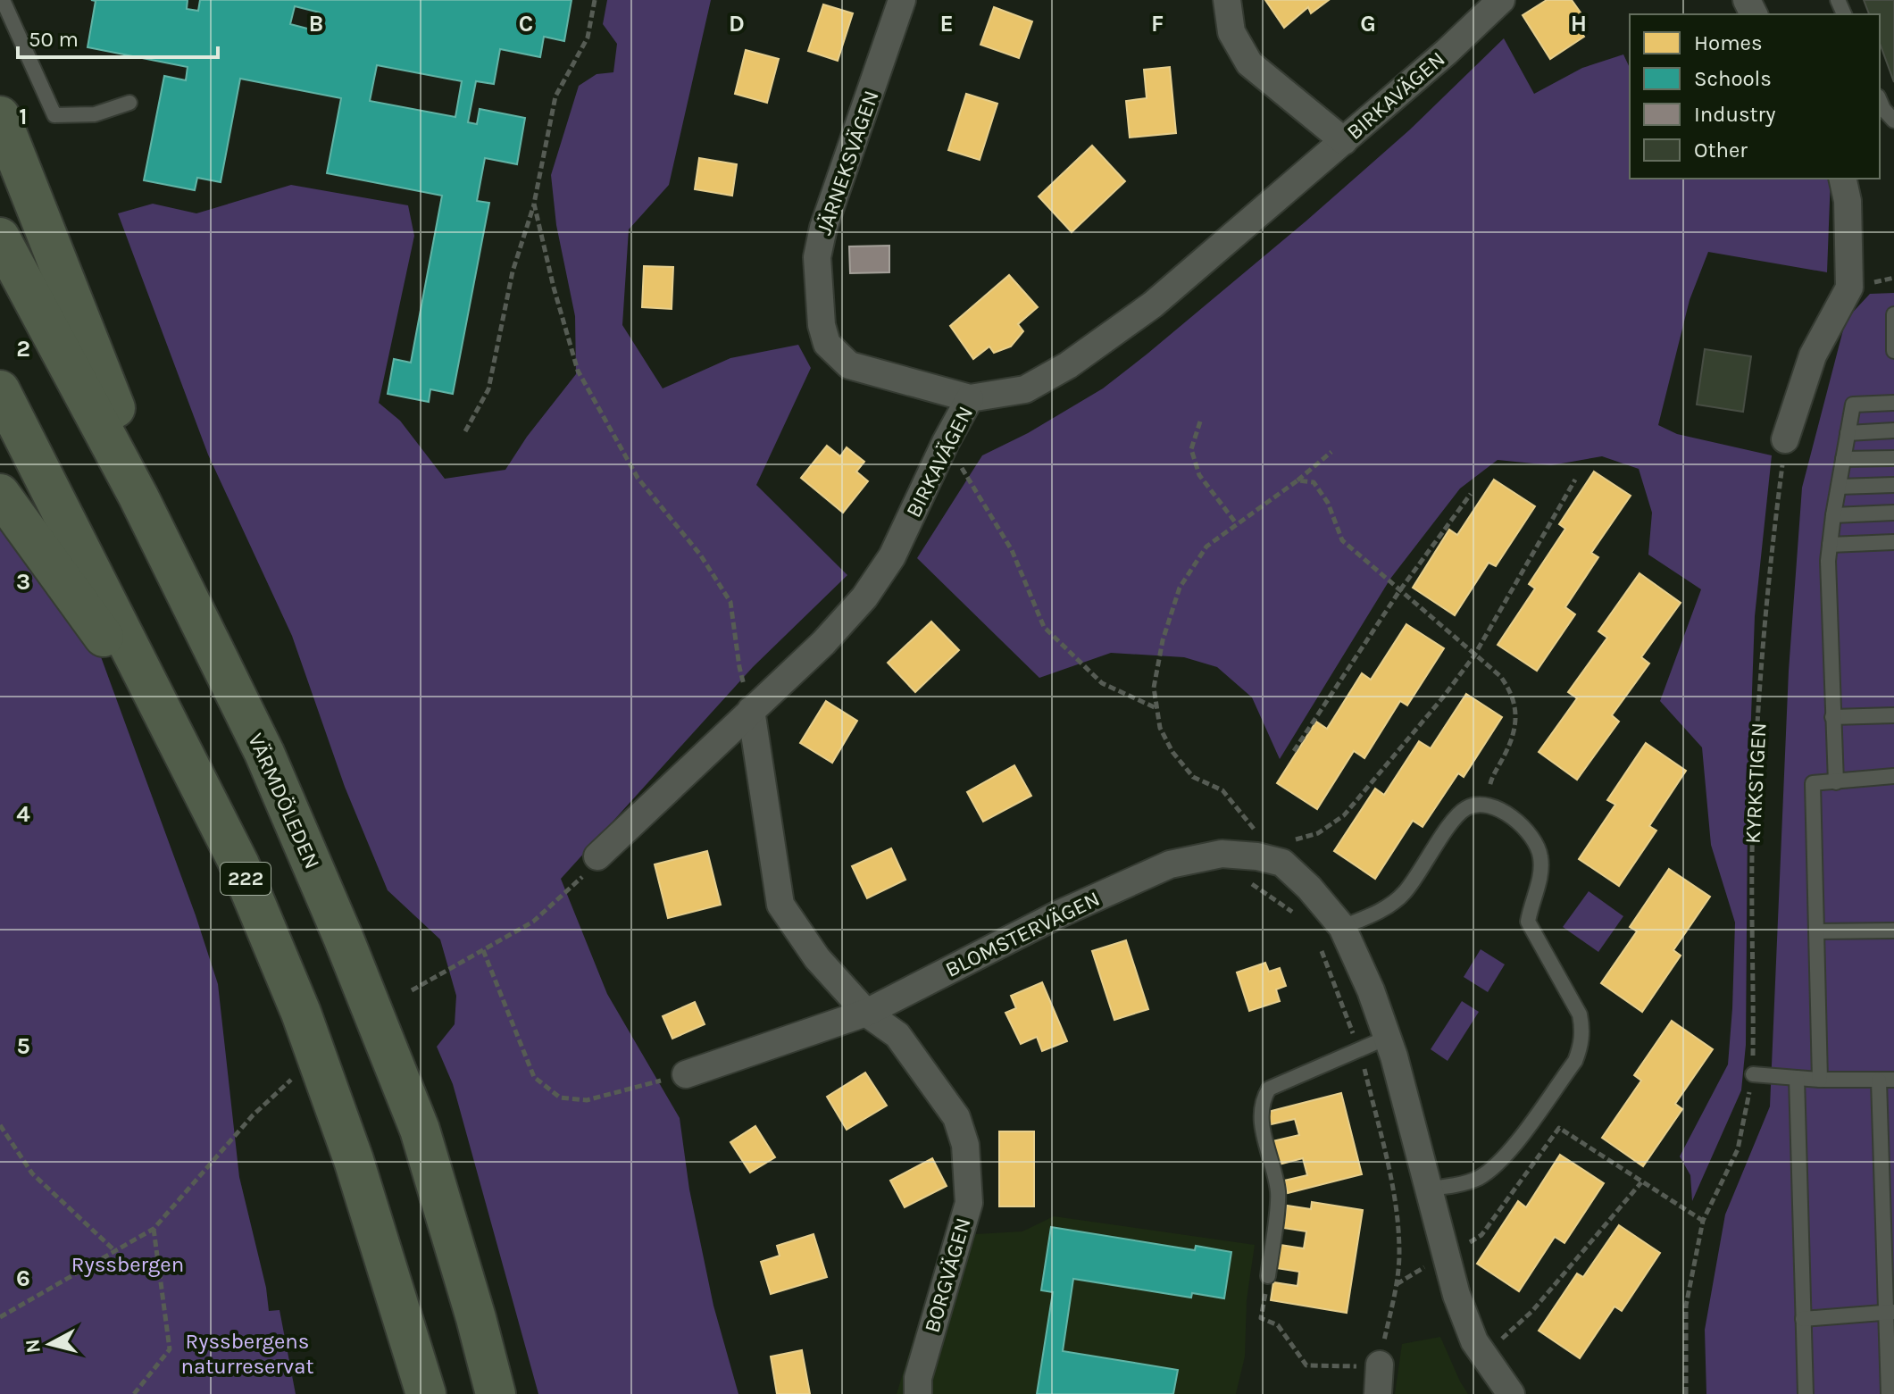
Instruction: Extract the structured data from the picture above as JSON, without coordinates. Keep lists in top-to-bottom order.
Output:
{
  "streets": {
    "highway": ["VÄRMDÖLEDEN", "222"],
    "street": [
      "BIRKAVÄGEN",
      "JÄRNEKSVÄGEN",
      "BLOMSTERVÄGEN",
      "BORGVÄGEN"
    ],
    "path": ["KYRKSTIGEN"]
  },
  "crossings": [
    ["BIRKAVÄGEN", "JÄRNEKSVÄGEN"],
    ["BIRKAVÄGEN", "BORGVÄGEN"],
    ["BLOMSTERVÄGEN", "BORGVÄGEN"]
  ],
  "parks": ["Ryssbergen", "Ryssbergens naturreservat"],
  "legend": [
    "Homes",
    "Schools",
    "Industry",
    "Other"
  ],
  "scale_bar": "50 m",
  "north": "left",
  "grid": {
    "columns": [
      "B",
      "C",
      "D",
      "E",
      "F",
      "G",
      "H"
    ],
    "rows": [
      "1",
      "2",
      "3",
      "4",
      "5",
      "6"
    ]
  }
}
